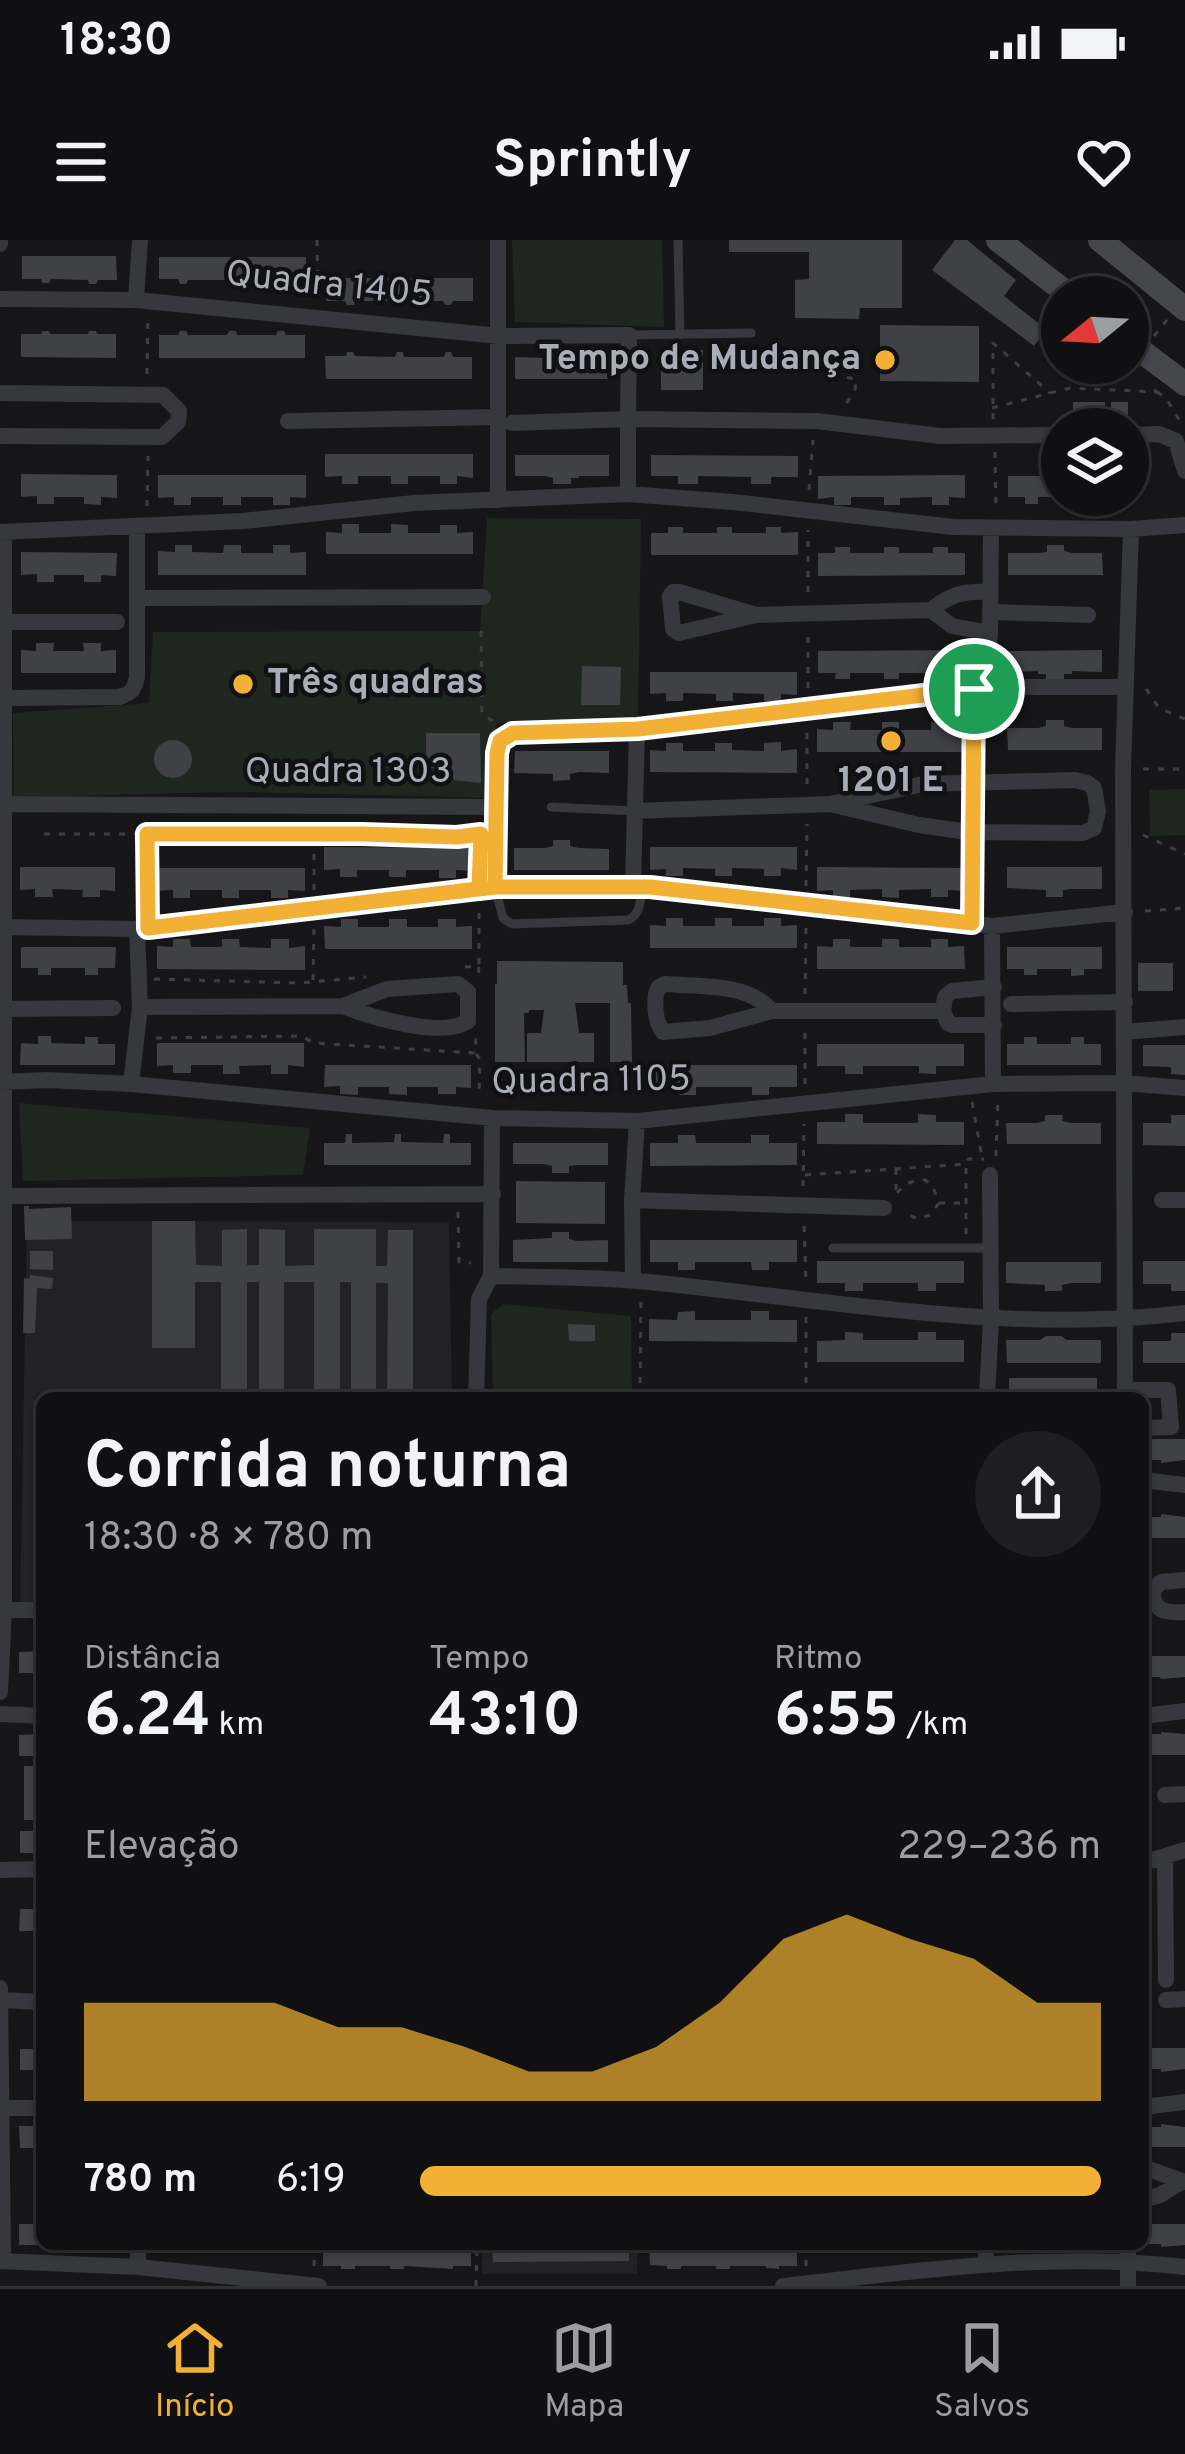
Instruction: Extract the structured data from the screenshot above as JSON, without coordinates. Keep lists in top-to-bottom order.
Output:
{
  "streets": {
    "street": ["Quadra 1405", "Quadra 1303", "Quadra 1105"]
  },
  "places": ["Tempo de Mudança", "Três quadras", "1201 E"],
  "north": "left",
  "page": {
    "status": "18:30",
    "header": "Sprintly",
    "heading": ["Corrida noturna", "18:30 · 8 × 780 m"],
    "stats": [
      ["Distância", "6.24 km"],
      ["Tempo", "43:10"],
      ["Ritmo", "6:55 /km"]
    ],
    "chart": ["Elevação", "229–236 m"],
    "list": [
      {
        "name": "780 m",
        "note": "6:19"
      }
    ],
    "tabs": ["Início", "Mapa", "Salvos"]
  }
}
